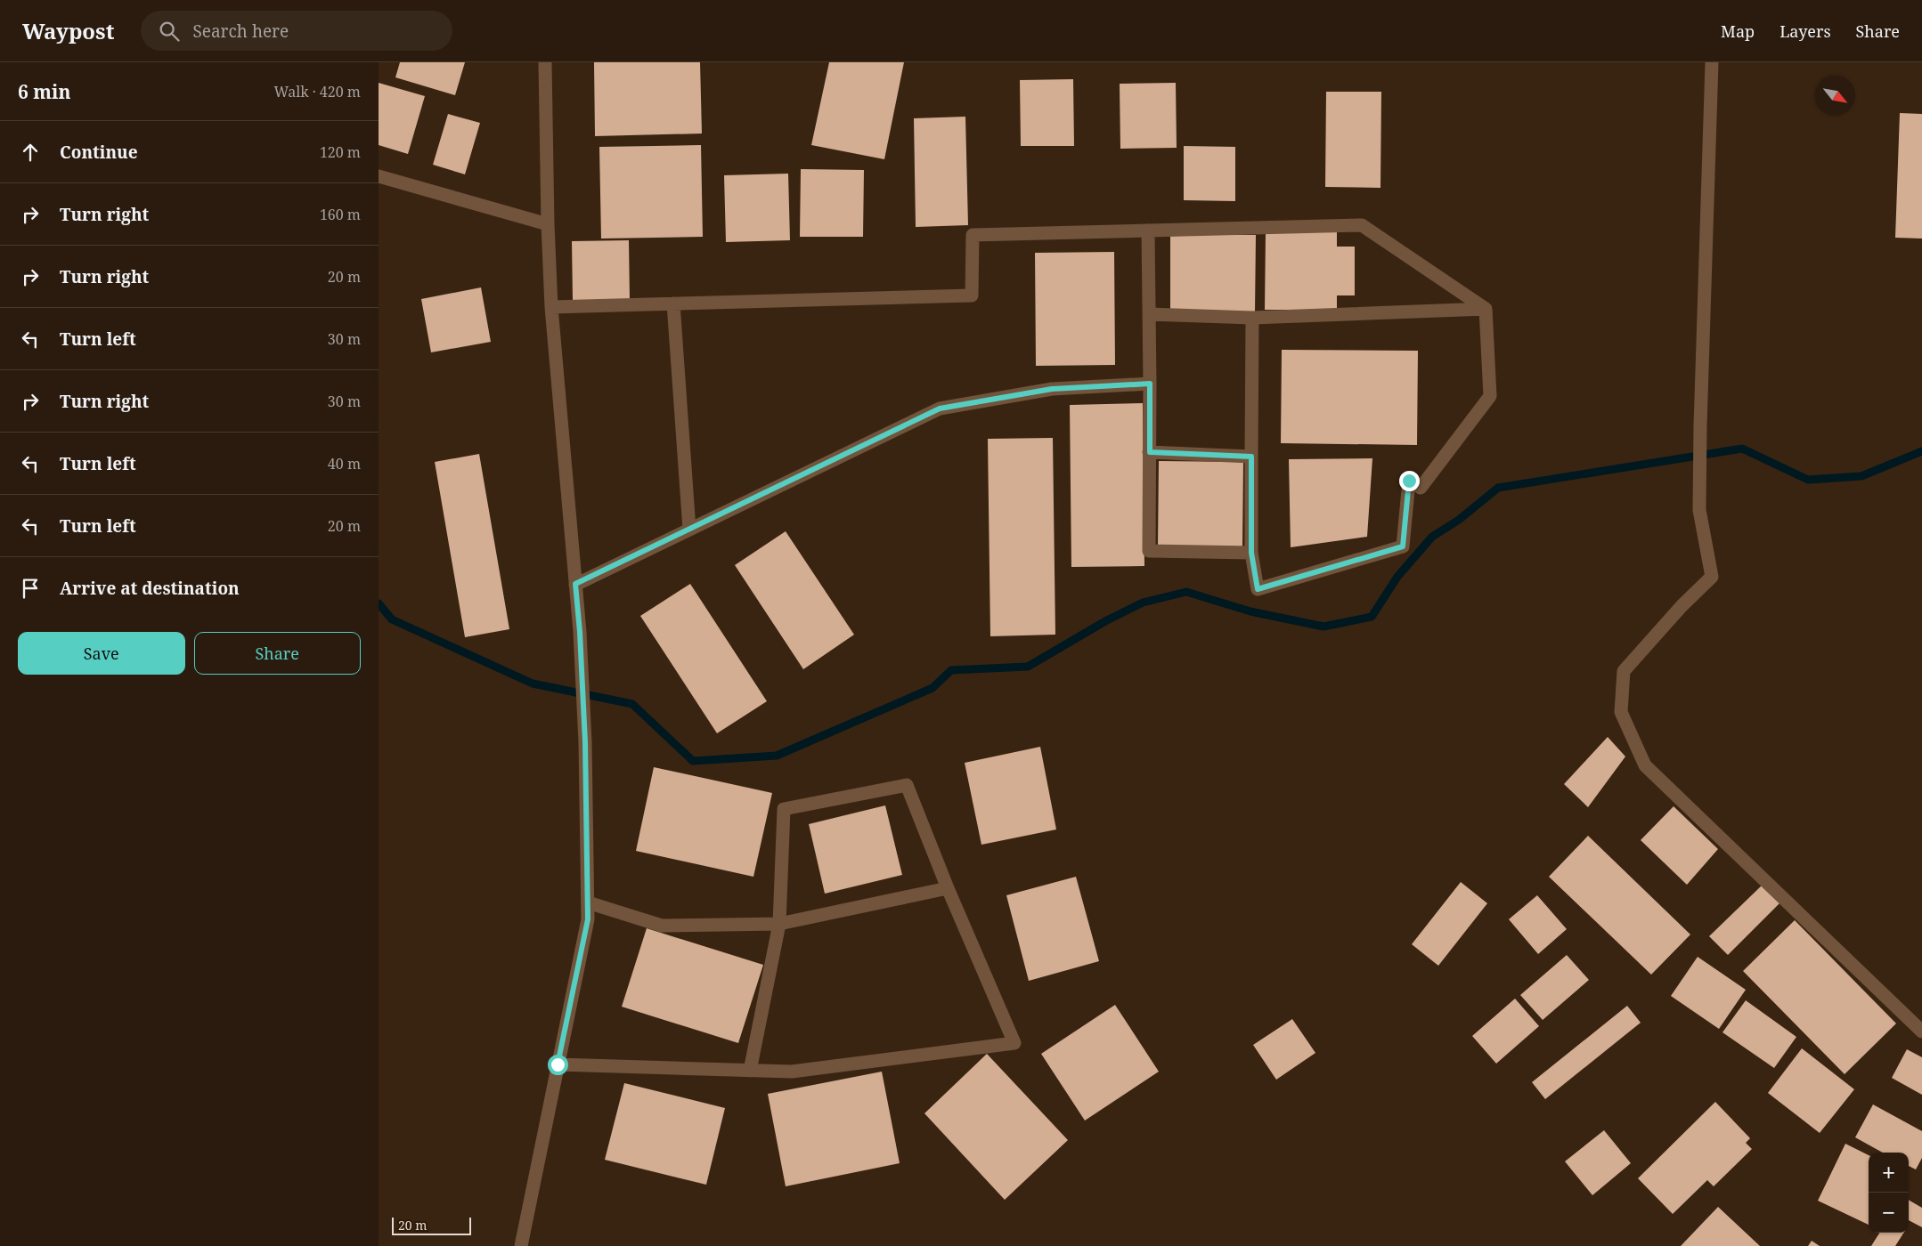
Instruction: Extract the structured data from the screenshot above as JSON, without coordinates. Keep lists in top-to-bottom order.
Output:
{
  "scale_bar": "20 m",
  "north": "bottom right",
  "page": {
    "header": "Waypost",
    "search": "Search here",
    "nav": ["Map", "Layers", "Share"],
    "heading": ["6 min", "Walk · 420 m"],
    "list": [
      ["Continue", "120 m"],
      ["Turn right", "160 m"],
      ["Turn right", "20 m"],
      ["Turn left", "30 m"],
      ["Turn right", "30 m"],
      ["Turn left", "40 m"],
      ["Turn left", "20 m"],
      "Arrive at destination"
    ],
    "buttons": ["Save", "Share"],
    "map_buttons": ["+", "−"],
    "scale": "20 m"
  }
}
